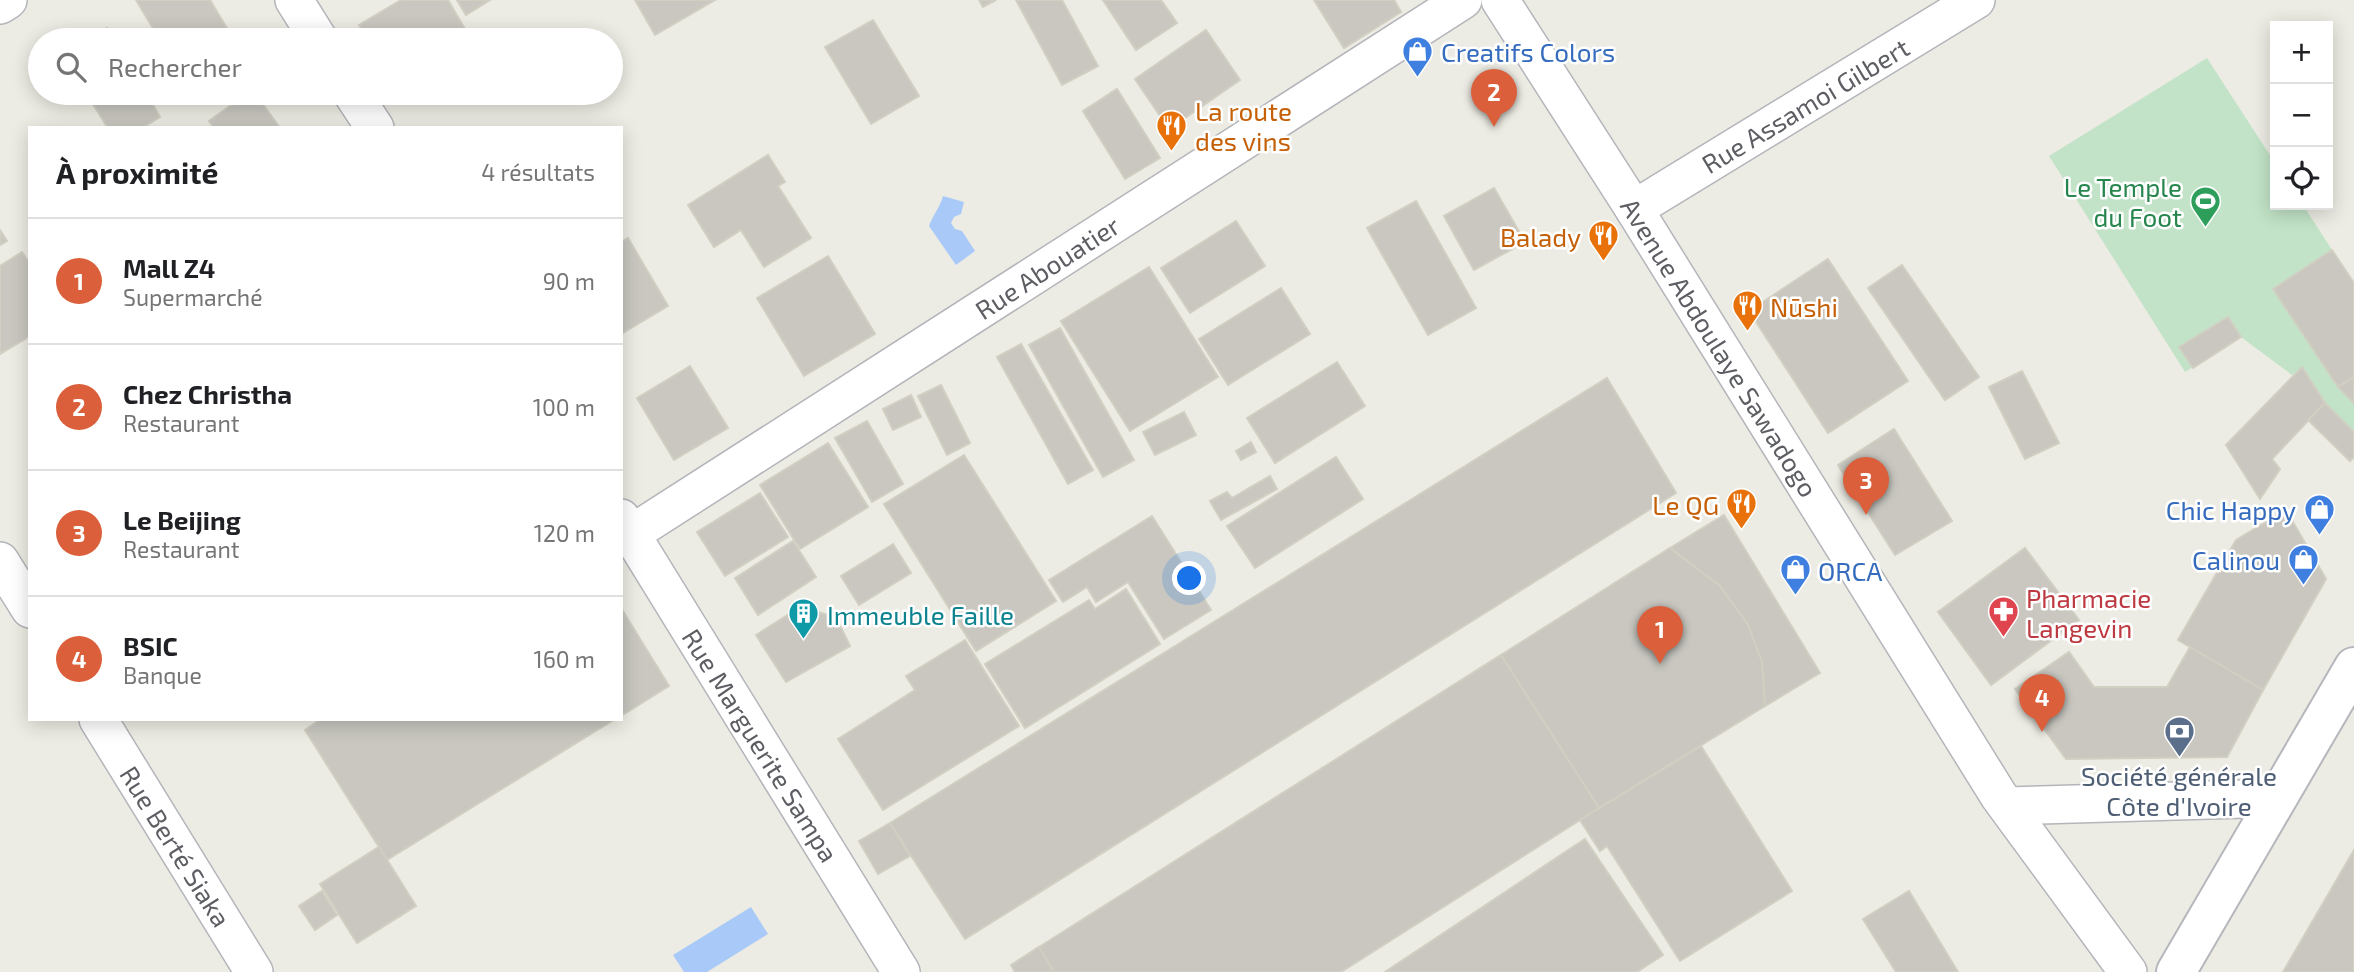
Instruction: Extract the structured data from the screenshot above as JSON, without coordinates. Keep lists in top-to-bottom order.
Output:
{
  "streets": {
    "street": [
      "Rue Assamoi Gilbert",
      "Rue Abouatier",
      "Avenue Abdoulaye Sawadogo",
      "Rue Marguerite Sampa",
      "Rue Berté Siaka"
    ]
  },
  "crossings": [
    ["Rue Assamoi Gilbert", "Avenue Abdoulaye Sawadogo"],
    ["Rue Abouatier", "Rue Marguerite Sampa"]
  ],
  "places": {
    "shop": [
      "Creatifs Colors",
      "Chic Happy",
      "Calinou",
      "ORCA"
    ],
    "restaurant": [
      "La route des vins",
      "Balady",
      "Nūshi",
      "Le QG"
    ],
    "sports": ["Le Temple du Foot"],
    "pharmacy": ["Pharmacie Langevin"],
    "building": ["Immeuble Faille"],
    "bank": ["Société générale Côte d'Ivoire"]
  },
  "page": {
    "map_buttons": ["+", "−"],
    "search": "Rechercher",
    "pins": [
      "2",
      "3",
      "1",
      "4"
    ],
    "heading": ["À proximité", "4 résultats"],
    "list": [
      {
        "mark": "1",
        "name": "Mall Z4",
        "note": "Supermarché",
        "value": "90 m"
      },
      {
        "mark": "2",
        "name": "Chez Christha",
        "note": "Restaurant",
        "value": "100 m"
      },
      {
        "mark": "3",
        "name": "Le Beijing",
        "note": "Restaurant",
        "value": "120 m"
      },
      {
        "mark": "4",
        "name": "BSIC",
        "note": "Banque",
        "value": "160 m"
      }
    ]
  }
}
